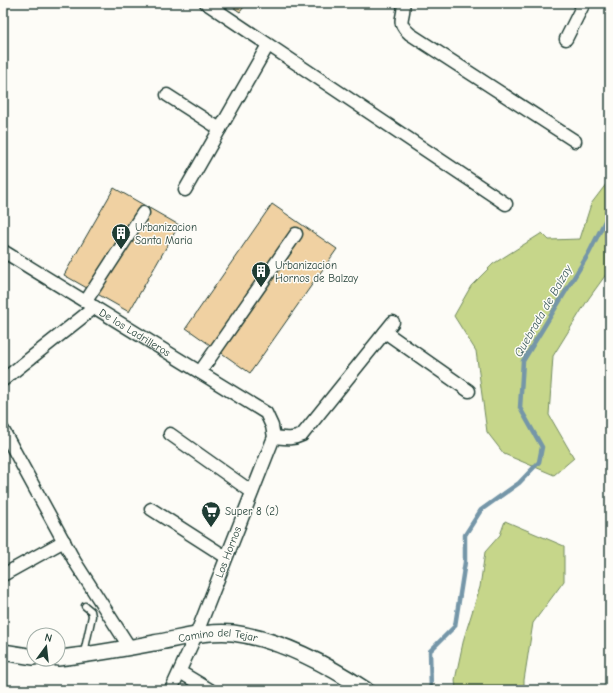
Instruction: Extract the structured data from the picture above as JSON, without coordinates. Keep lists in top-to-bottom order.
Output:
{
  "streets": {
    "street": ["De los Ladrilleros", "Los Hornos", "Camino del Tejar"]
  },
  "crossings": [
    ["De los Ladrilleros", "Los Hornos"],
    ["Los Hornos", "Camino del Tejar"]
  ],
  "water": ["Quebrada de Balzay"],
  "places": {
    "building": ["Urbanizacion Santa Maria", "Urbanizacion Hornos de Balzay"],
    "supermarket": ["Super 8 (2)"]
  },
  "north": "top"
}
